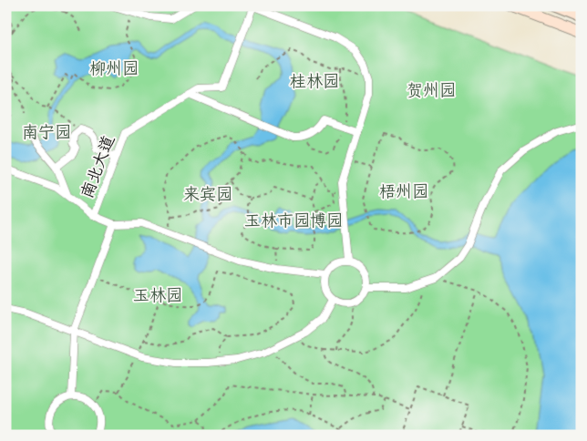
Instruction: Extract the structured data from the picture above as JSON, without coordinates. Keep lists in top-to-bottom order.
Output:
{
  "streets": {
    "street": ["南北大道"]
  },
  "parks": [
    "柳州园",
    "桂林园",
    "贺州园",
    "南宁园",
    "梧州园",
    "来宾园",
    "玉林市园博园",
    "玉林园"
  ]
}
